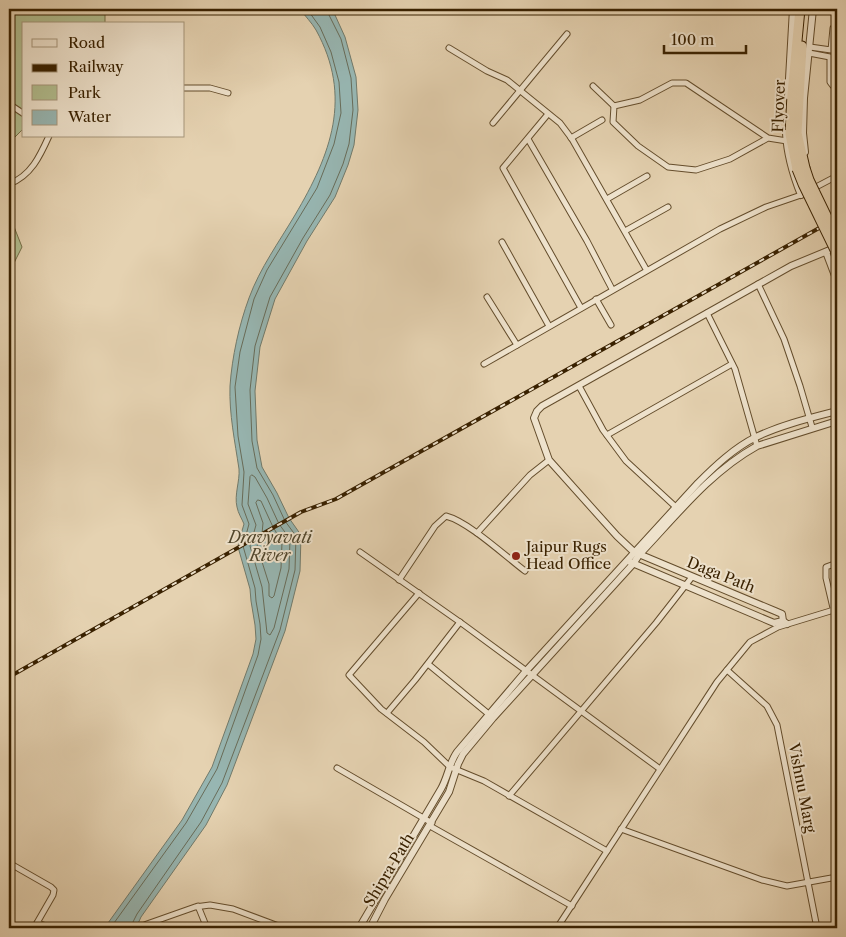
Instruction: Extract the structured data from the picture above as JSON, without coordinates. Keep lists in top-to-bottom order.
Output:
{
  "streets": {
    "highway": ["Flyover"],
    "street": ["Daga Path", "Vishnu Marg", "Shipra Path"]
  },
  "water": ["Dravyavati River"],
  "places": ["Jaipur Rugs Head Office"],
  "legend": [
    "Road",
    "Railway",
    "Park",
    "Water"
  ],
  "scale_bar": "100 m"
}
